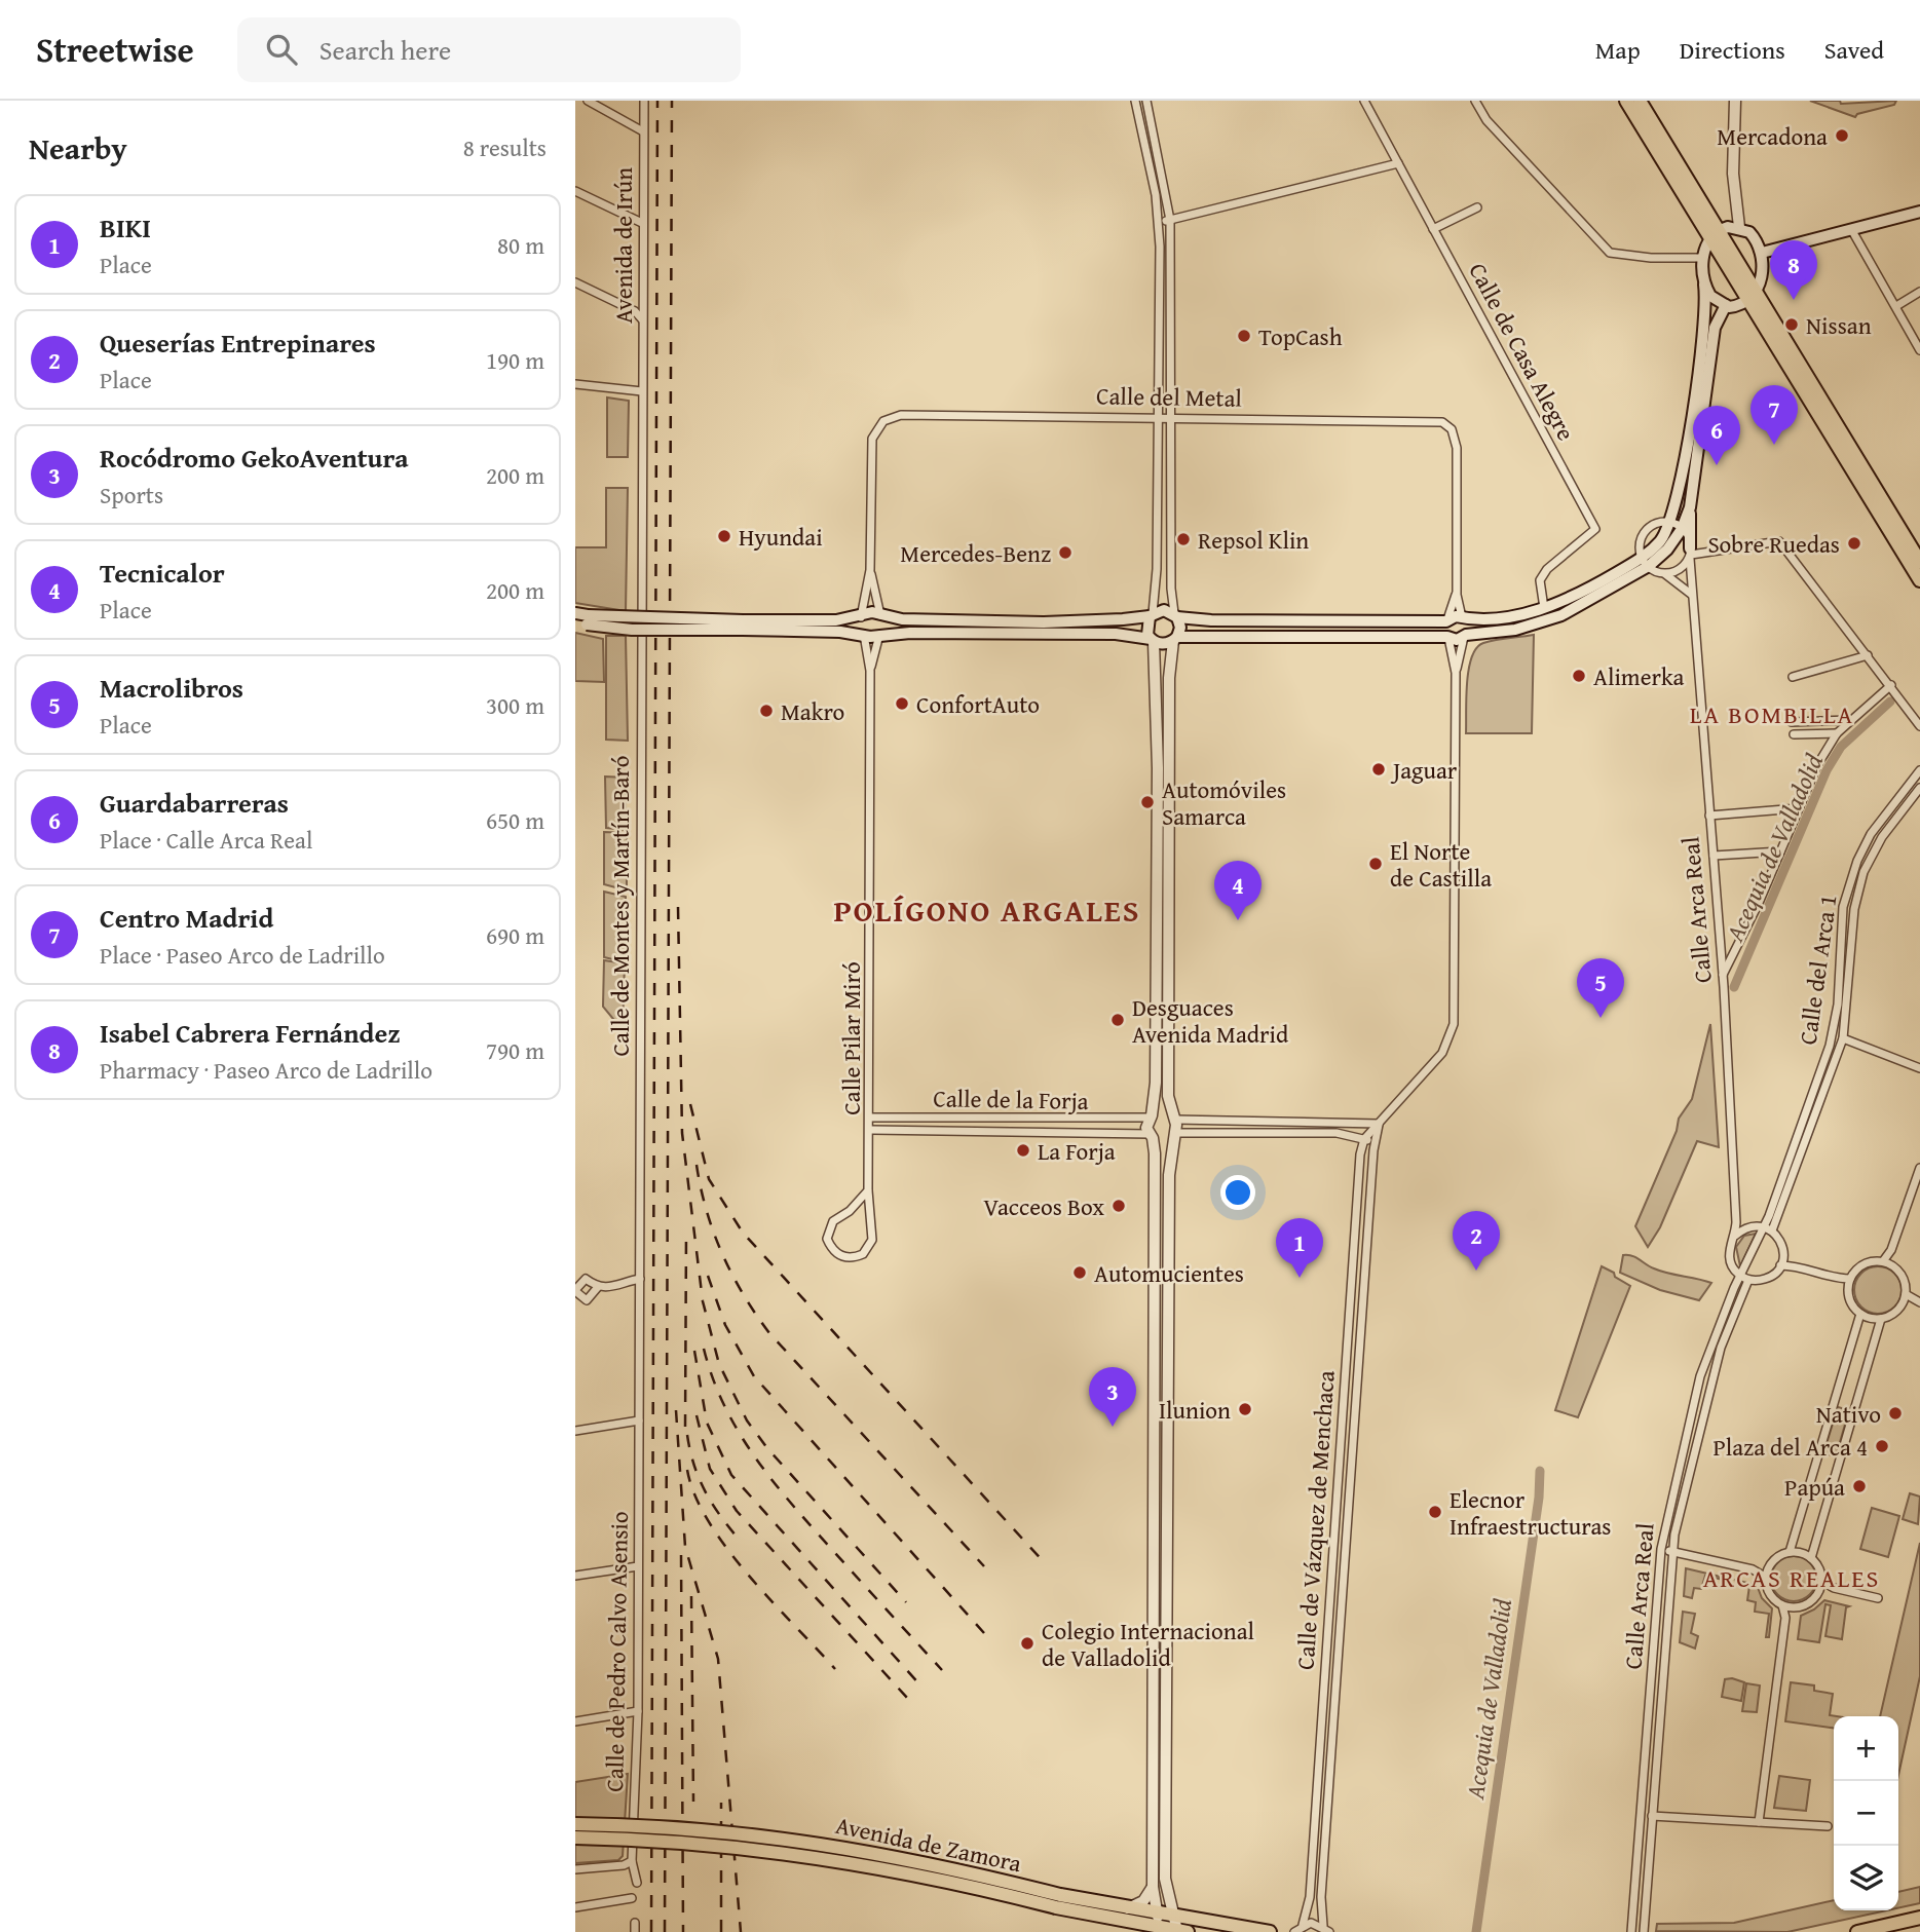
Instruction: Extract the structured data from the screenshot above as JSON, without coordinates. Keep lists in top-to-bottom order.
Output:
{
  "streets": {
    "main road": ["Avenida de Zamora"],
    "street": [
      "Avenida de Irún",
      "Calle de Casa Alegre",
      "Calle del Metal",
      "Calle de Montes y Martín-Baró",
      "Calle Arca Real",
      "Calle del Arca 1",
      "Calle Pilar Miró",
      "Calle de la Forja",
      "Calle de Vázquez de Menchaca",
      "Calle de Pedro Calvo Asensio"
    ]
  },
  "crossings": [
    ["Avenida de Irún", "Calle de Montes y Martín-Baró"],
    ["Calle de Montes y Martín-Baró", "Calle de Pedro Calvo Asensio"],
    ["Calle Arca Real", "Calle del Arca 1"],
    ["Calle Pilar Miró", "Calle de la Forja"]
  ],
  "districts": ["LA BOMBILLA", "POLÍGONO ARGALES", "ARCAS REALES"],
  "water": ["Acequia de Valladolid"],
  "places": [
    "Mercadona",
    "Nissan",
    "TopCash",
    "Hyundai",
    "Repsol Klin",
    "Sobre Ruedas",
    "Mercedes-Benz",
    "Alimerka",
    "ConfortAuto",
    "Makro",
    "Jaguar",
    "Automóviles Samarca",
    "El Norte de Castilla",
    "Desguaces Avenida Madrid",
    "La Forja",
    "Vacceos Box",
    "Automucientes",
    "Ilunion",
    "Nativo",
    "Plaza del Arca 4",
    "Papúa",
    "Elecnor Infraestructuras",
    "Colegio Internacional de Valladolid"
  ],
  "page": {
    "header": "Streetwise",
    "search": "Search here",
    "nav": ["Map", "Directions", "Saved"],
    "heading": ["Nearby", "8 results"],
    "list": [
      {
        "mark": "1",
        "name": "BIKI",
        "note": "Place",
        "value": "80 m"
      },
      {
        "mark": "2",
        "name": "Queserías Entrepinares",
        "note": "Place",
        "value": "190 m"
      },
      {
        "mark": "3",
        "name": "Rocódromo GekoAventura",
        "note": "Sports",
        "value": "200 m"
      },
      {
        "mark": "4",
        "name": "Tecnicalor",
        "note": "Place",
        "value": "200 m"
      },
      {
        "mark": "5",
        "name": "Macrolibros",
        "note": "Place",
        "value": "300 m"
      },
      {
        "mark": "6",
        "name": "Guardabarreras",
        "note": "Place · Calle Arca Real",
        "value": "650 m"
      },
      {
        "mark": "7",
        "name": "Centro Madrid",
        "note": "Place · Paseo Arco de Ladrillo",
        "value": "690 m"
      },
      {
        "mark": "8",
        "name": "Isabel Cabrera Fernández",
        "note": "Pharmacy · Paseo Arco de Ladrillo",
        "value": "790 m"
      }
    ],
    "pins": [
      "8",
      "7",
      "6",
      "4",
      "5",
      "2",
      "1",
      "3"
    ],
    "map_buttons": ["+", "−"]
  }
}
